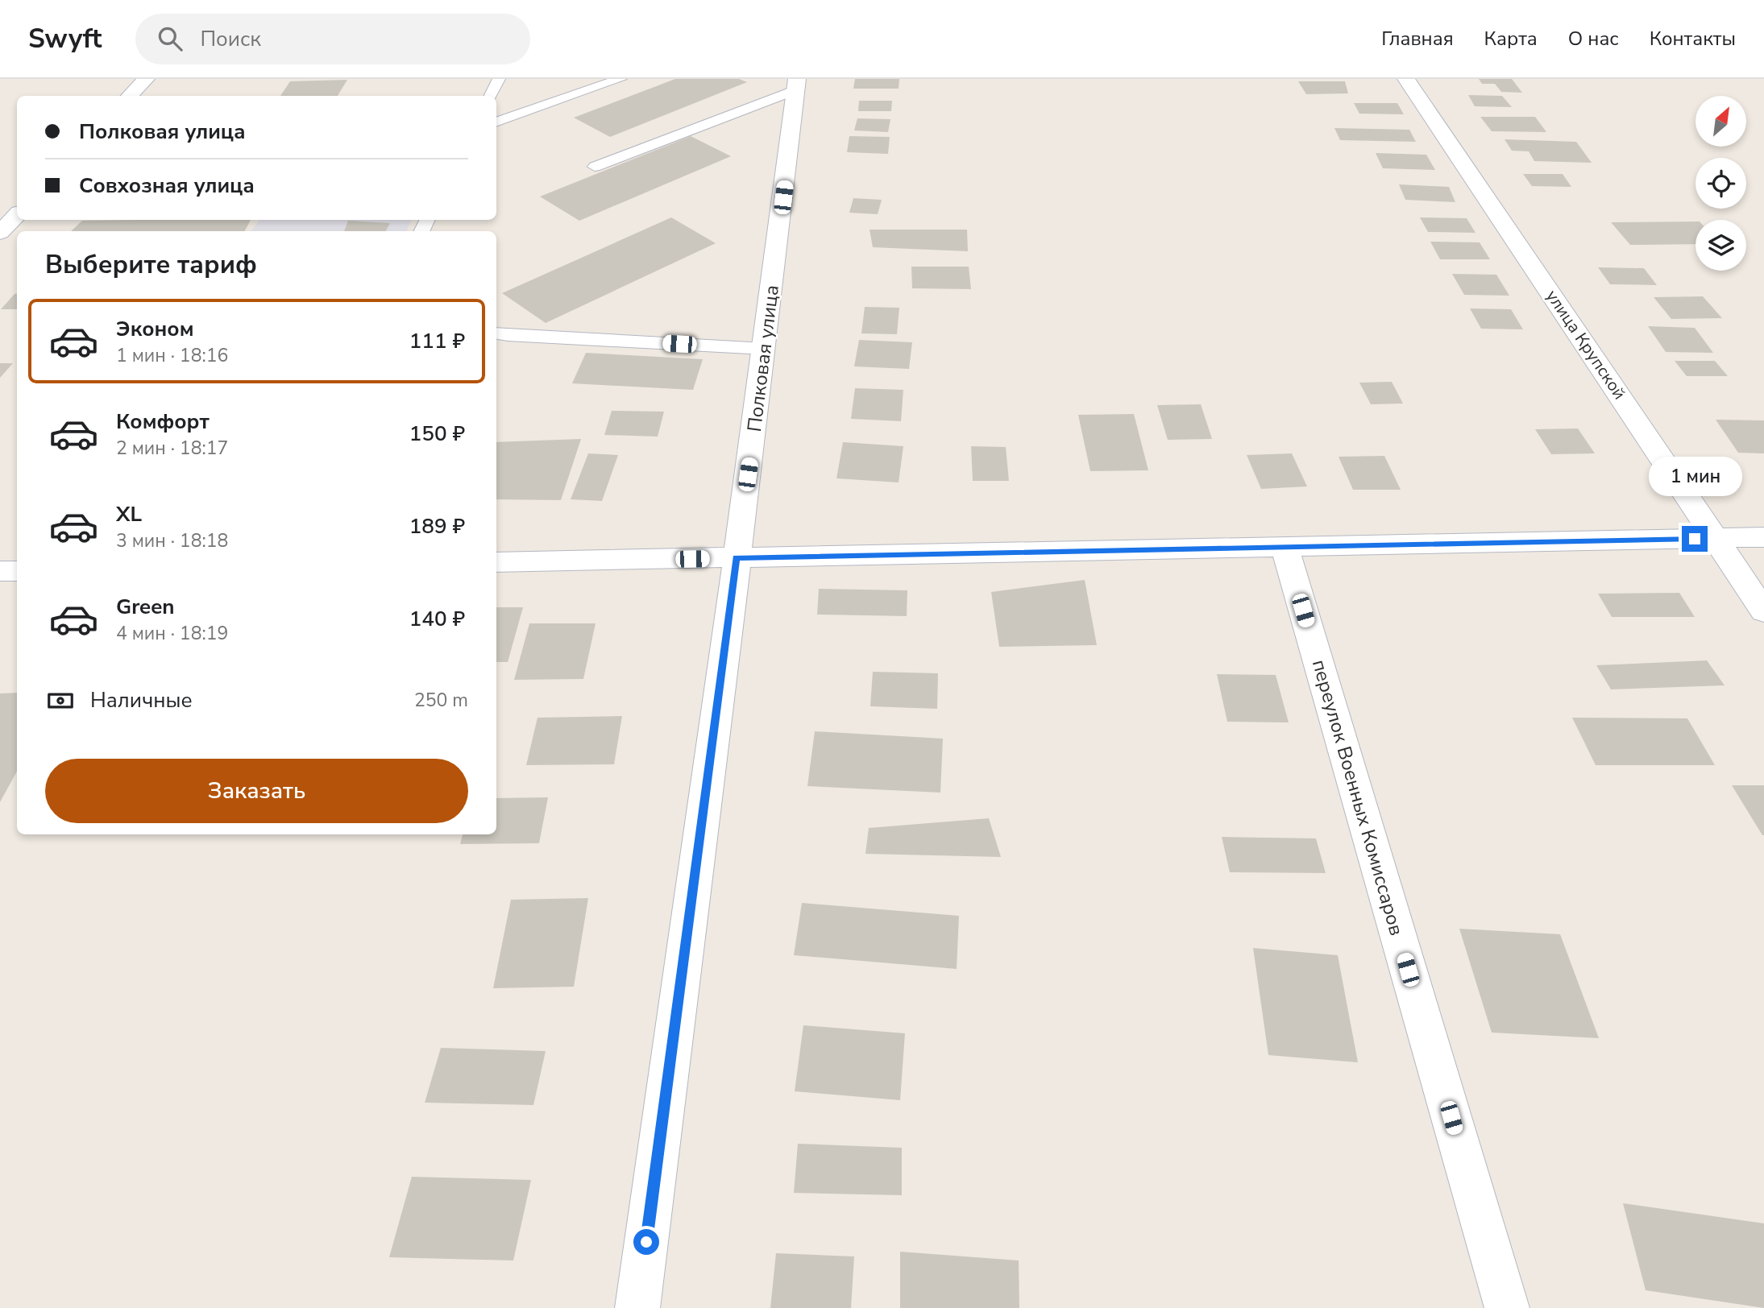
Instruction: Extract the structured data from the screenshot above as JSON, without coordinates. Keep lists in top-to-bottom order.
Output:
{
  "streets": {
    "street": ["улица Крупской", "Полковая улица", "переулок Военных Комиссаров"]
  },
  "north": "top right",
  "page": {
    "header": "Swyft",
    "search": "Поиск",
    "nav": [
      "Главная",
      "Карта",
      "О нас",
      "Контакты"
    ],
    "banner": ["Полковая улица", "Совхозная улица"],
    "heading": "Выберите тариф",
    "list": [
      {
        "name": "Эконом",
        "note": "1 мин · 18:16",
        "value": "111 ₽"
      },
      {
        "name": "Комфорт",
        "note": "2 мин · 18:17",
        "value": "150 ₽"
      },
      {
        "name": "XL",
        "note": "3 мин · 18:18",
        "value": "189 ₽"
      },
      {
        "name": "Green",
        "note": "4 мин · 18:19",
        "value": "140 ₽"
      }
    ],
    "bubble": "1 мин",
    "pay": ["Наличные", "250 m"],
    "buttons": "Заказать"
  }
}
